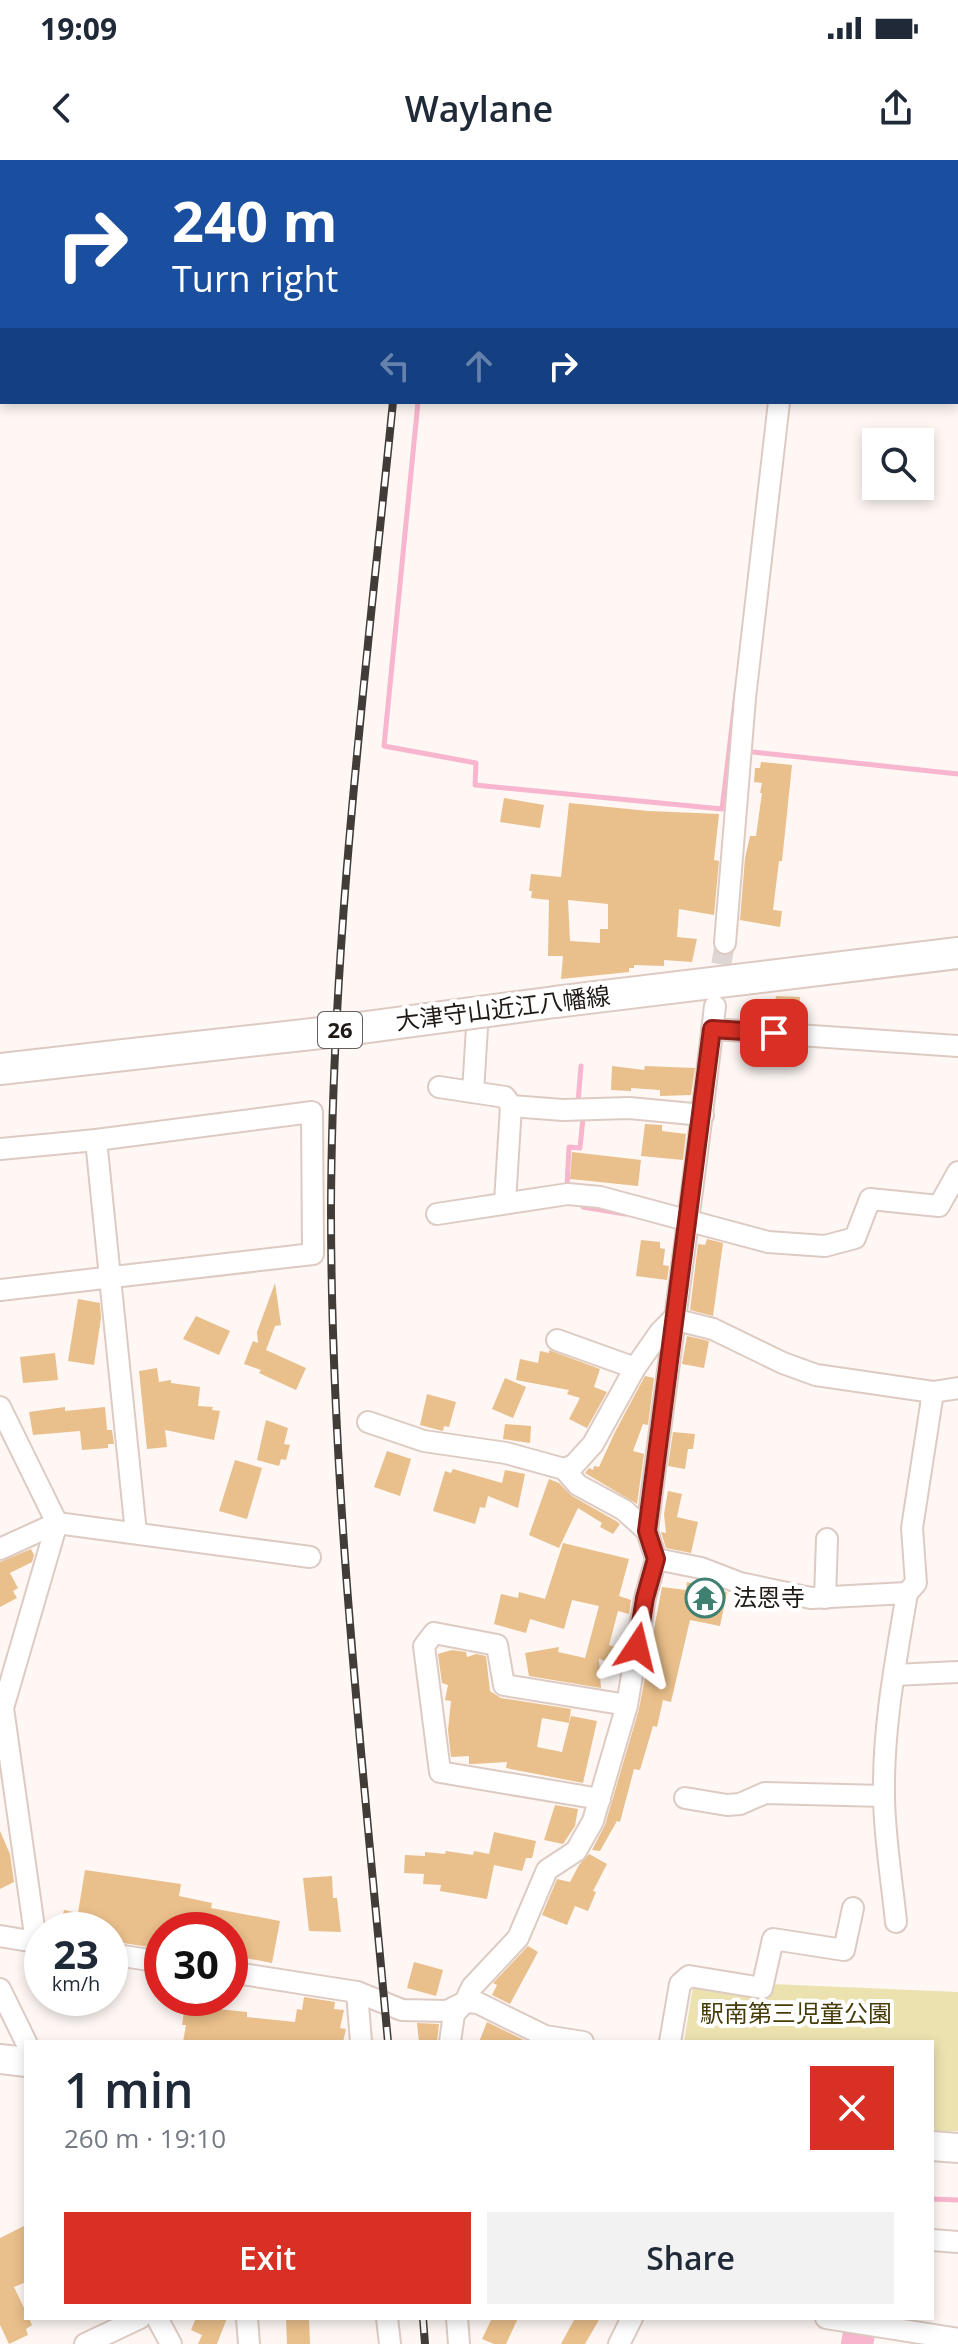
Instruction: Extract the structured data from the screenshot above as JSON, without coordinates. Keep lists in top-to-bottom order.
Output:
{
  "streets": {
    "main road": ["大津守山近江八幡線", "26"]
  },
  "parks": ["駅南第三児童公園"],
  "places": {
    "temple": ["法恩寺"]
  },
  "page": {
    "status": "19:09",
    "header": "Waylane",
    "turn": ["240 m", "Turn right"],
    "speed": "23 km/h",
    "limit": "30",
    "heading": ["1 min", "260 m · 19:10"],
    "buttons": ["Exit", "Share"]
  }
}
